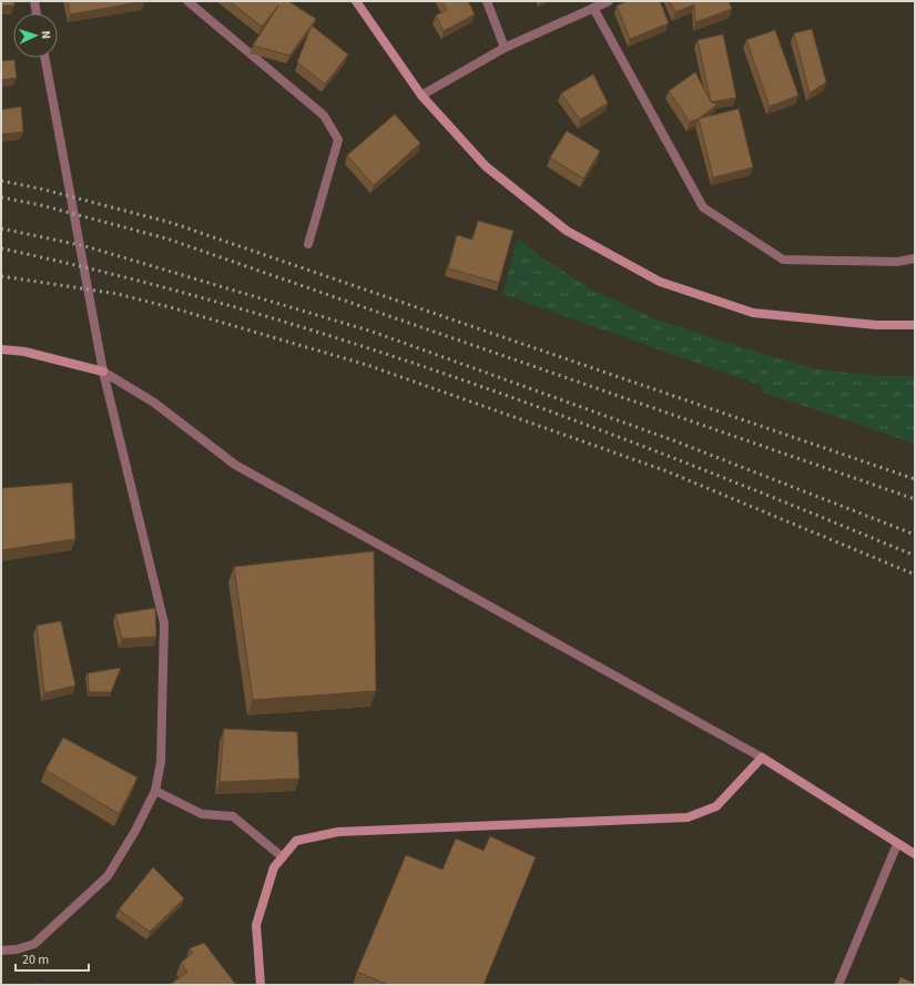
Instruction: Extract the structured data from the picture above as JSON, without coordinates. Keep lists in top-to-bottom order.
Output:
{
  "scale_bar": "20 m",
  "north": "right"
}
